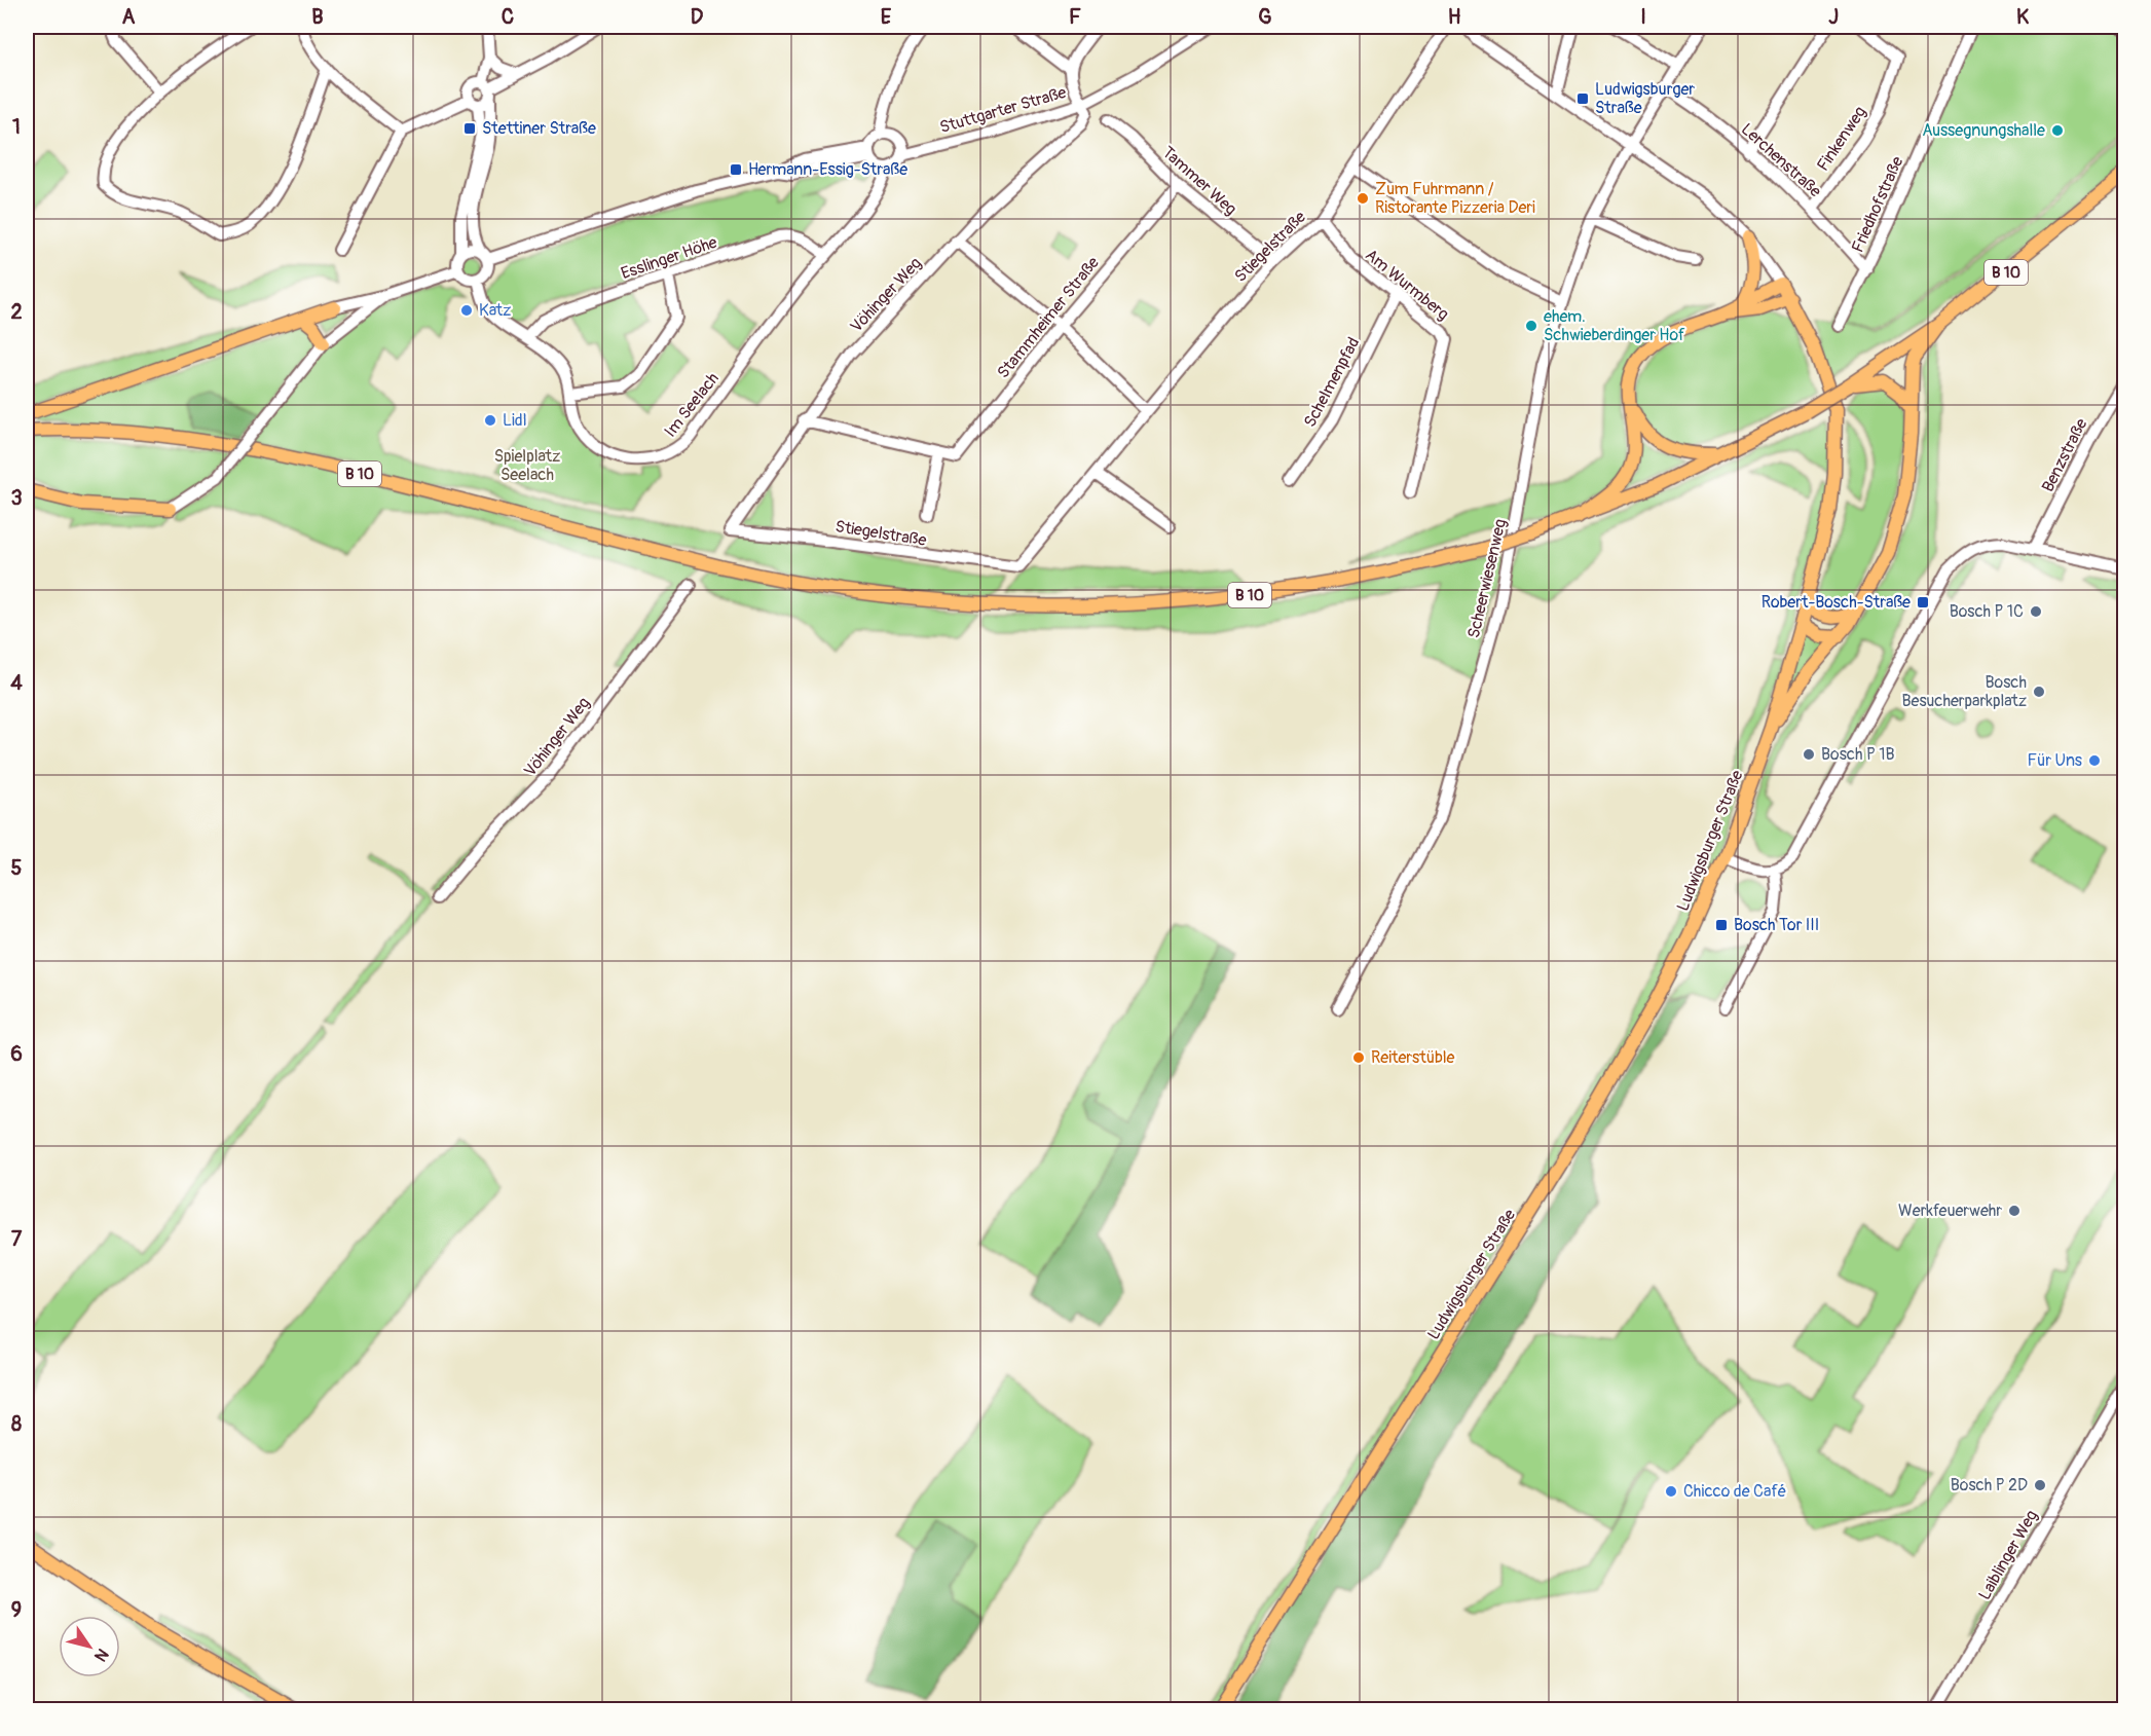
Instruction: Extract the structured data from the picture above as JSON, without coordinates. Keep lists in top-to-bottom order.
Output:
{
  "streets": {
    "main road": ["B 10", "Ludwigsburger Straße"],
    "street": [
      "Stuttgarter Straße",
      "Finkenweg",
      "Lerchenstraße",
      "Tammer Weg",
      "Friedhofstraße",
      "Stiegelstraße",
      "Esslinger Höhe",
      "Am Wurmberg",
      "Vöhinger Weg",
      "Stammheimer Straße",
      "Schelmenpfad",
      "Im Seelach",
      "Benzstraße",
      "Scheerwiesenweg",
      "Laiblinger Weg"
    ]
  },
  "crossings": [
    ["Stuttgarter Straße", "Vöhinger Weg"],
    ["Stuttgarter Straße", "Im Seelach"],
    ["Finkenweg", "Lerchenstraße"],
    ["Lerchenstraße", "Friedhofstraße"],
    ["Lerchenstraße", "Scheerwiesenweg"],
    ["Tammer Weg", "Stiegelstraße"],
    ["Tammer Weg", "Stammheimer Straße"],
    ["Stiegelstraße", "Am Wurmberg"],
    ["Stiegelstraße", "Vöhinger Weg"],
    ["Esslinger Höhe", "Im Seelach"],
    ["Am Wurmberg", "Schelmenpfad"],
    ["Vöhinger Weg", "Stammheimer Straße"],
    ["Scheerwiesenweg", "Ludwigsburger Straße"]
  ],
  "parks": ["Spielplatz Seelach"],
  "places": {
    "transit": [
      "Ludwigsburger Straße",
      "Stettiner Straße",
      "Hermann-Essig-Straße",
      "Robert-Bosch-Straße",
      "Bosch Tor III"
    ],
    "other": [
      "Aussegnungshalle",
      "Zum Fuhrmann / Ristorante Pizzeria Deri",
      "Katz",
      "ehem. Schwieberdinger Hof",
      "Lidl",
      "Bosch P 1C",
      "Bosch Besucherparkplatz",
      "Bosch P 1B",
      "Für Uns",
      "Reiterstüble",
      "Werkfeuerwehr",
      "Bosch P 2D",
      "Chicco de Café"
    ]
  },
  "north": "bottom right",
  "grid": {
    "columns": [
      "A",
      "B",
      "C",
      "D",
      "E",
      "F",
      "G",
      "H",
      "I",
      "J",
      "K"
    ],
    "rows": [
      "1",
      "2",
      "3",
      "4",
      "5",
      "6",
      "7",
      "8",
      "9"
    ]
  }
}
